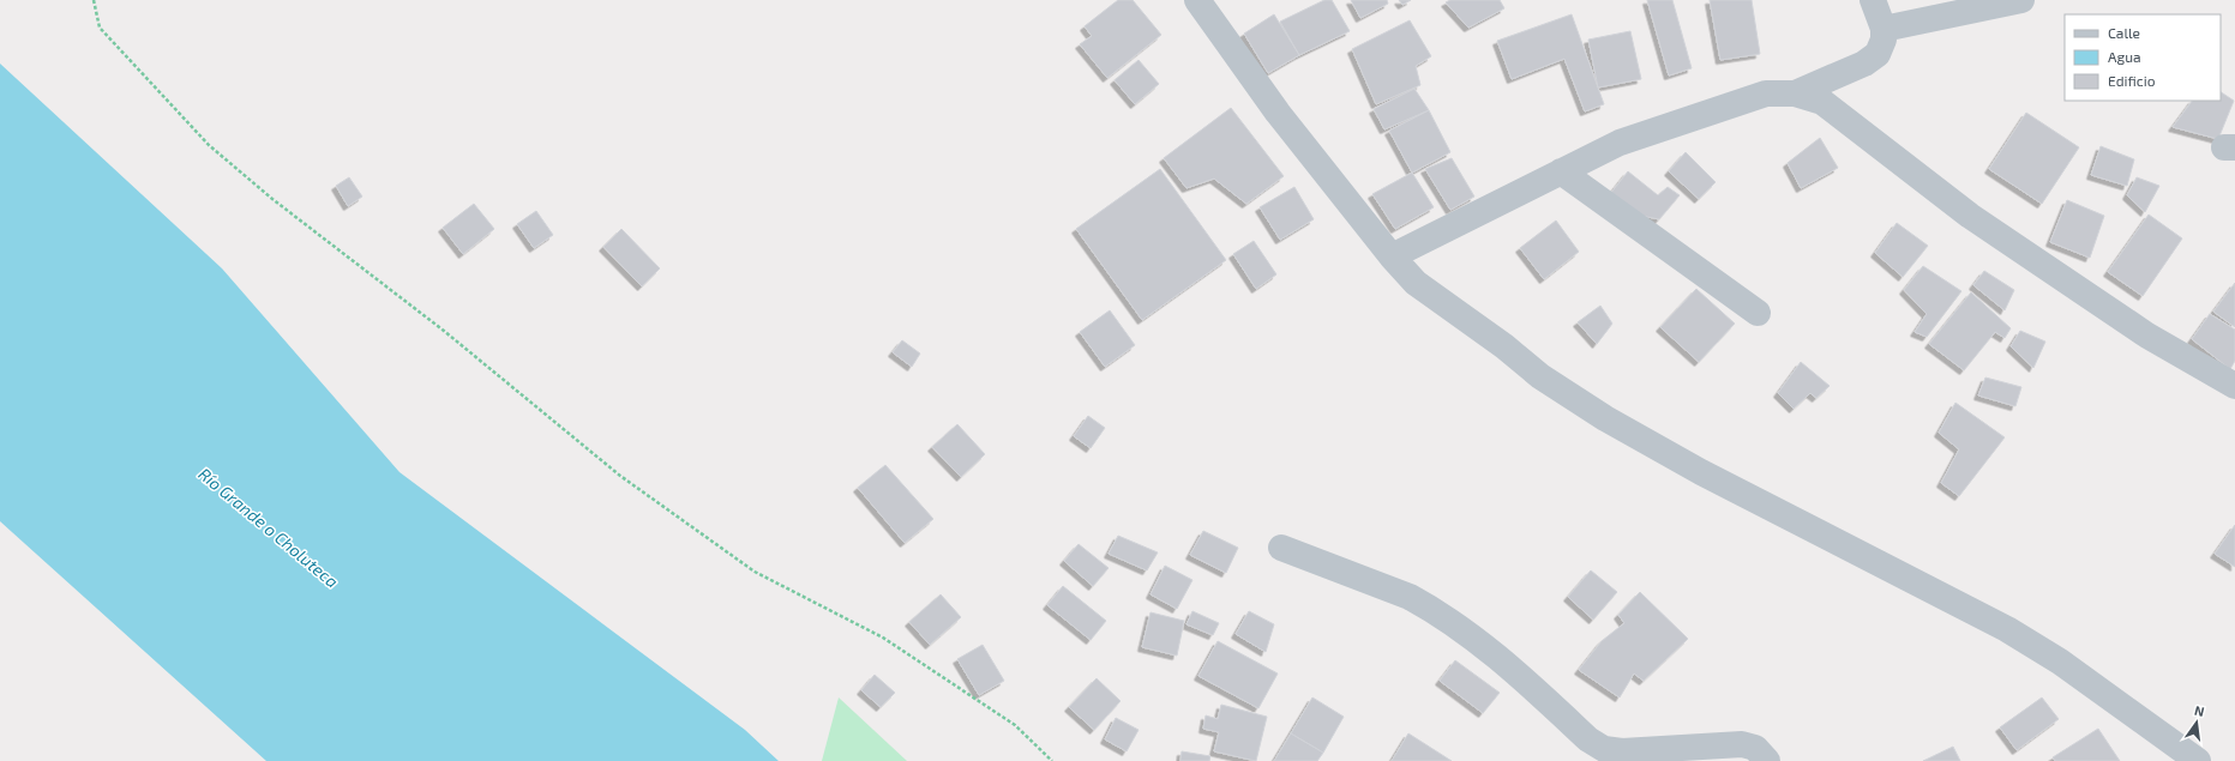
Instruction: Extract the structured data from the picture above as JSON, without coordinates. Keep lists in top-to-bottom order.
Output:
{
  "water": ["Río Grande o Choluteca"],
  "legend": ["Calle", "Agua", "Edificio"],
  "north": "top"
}
